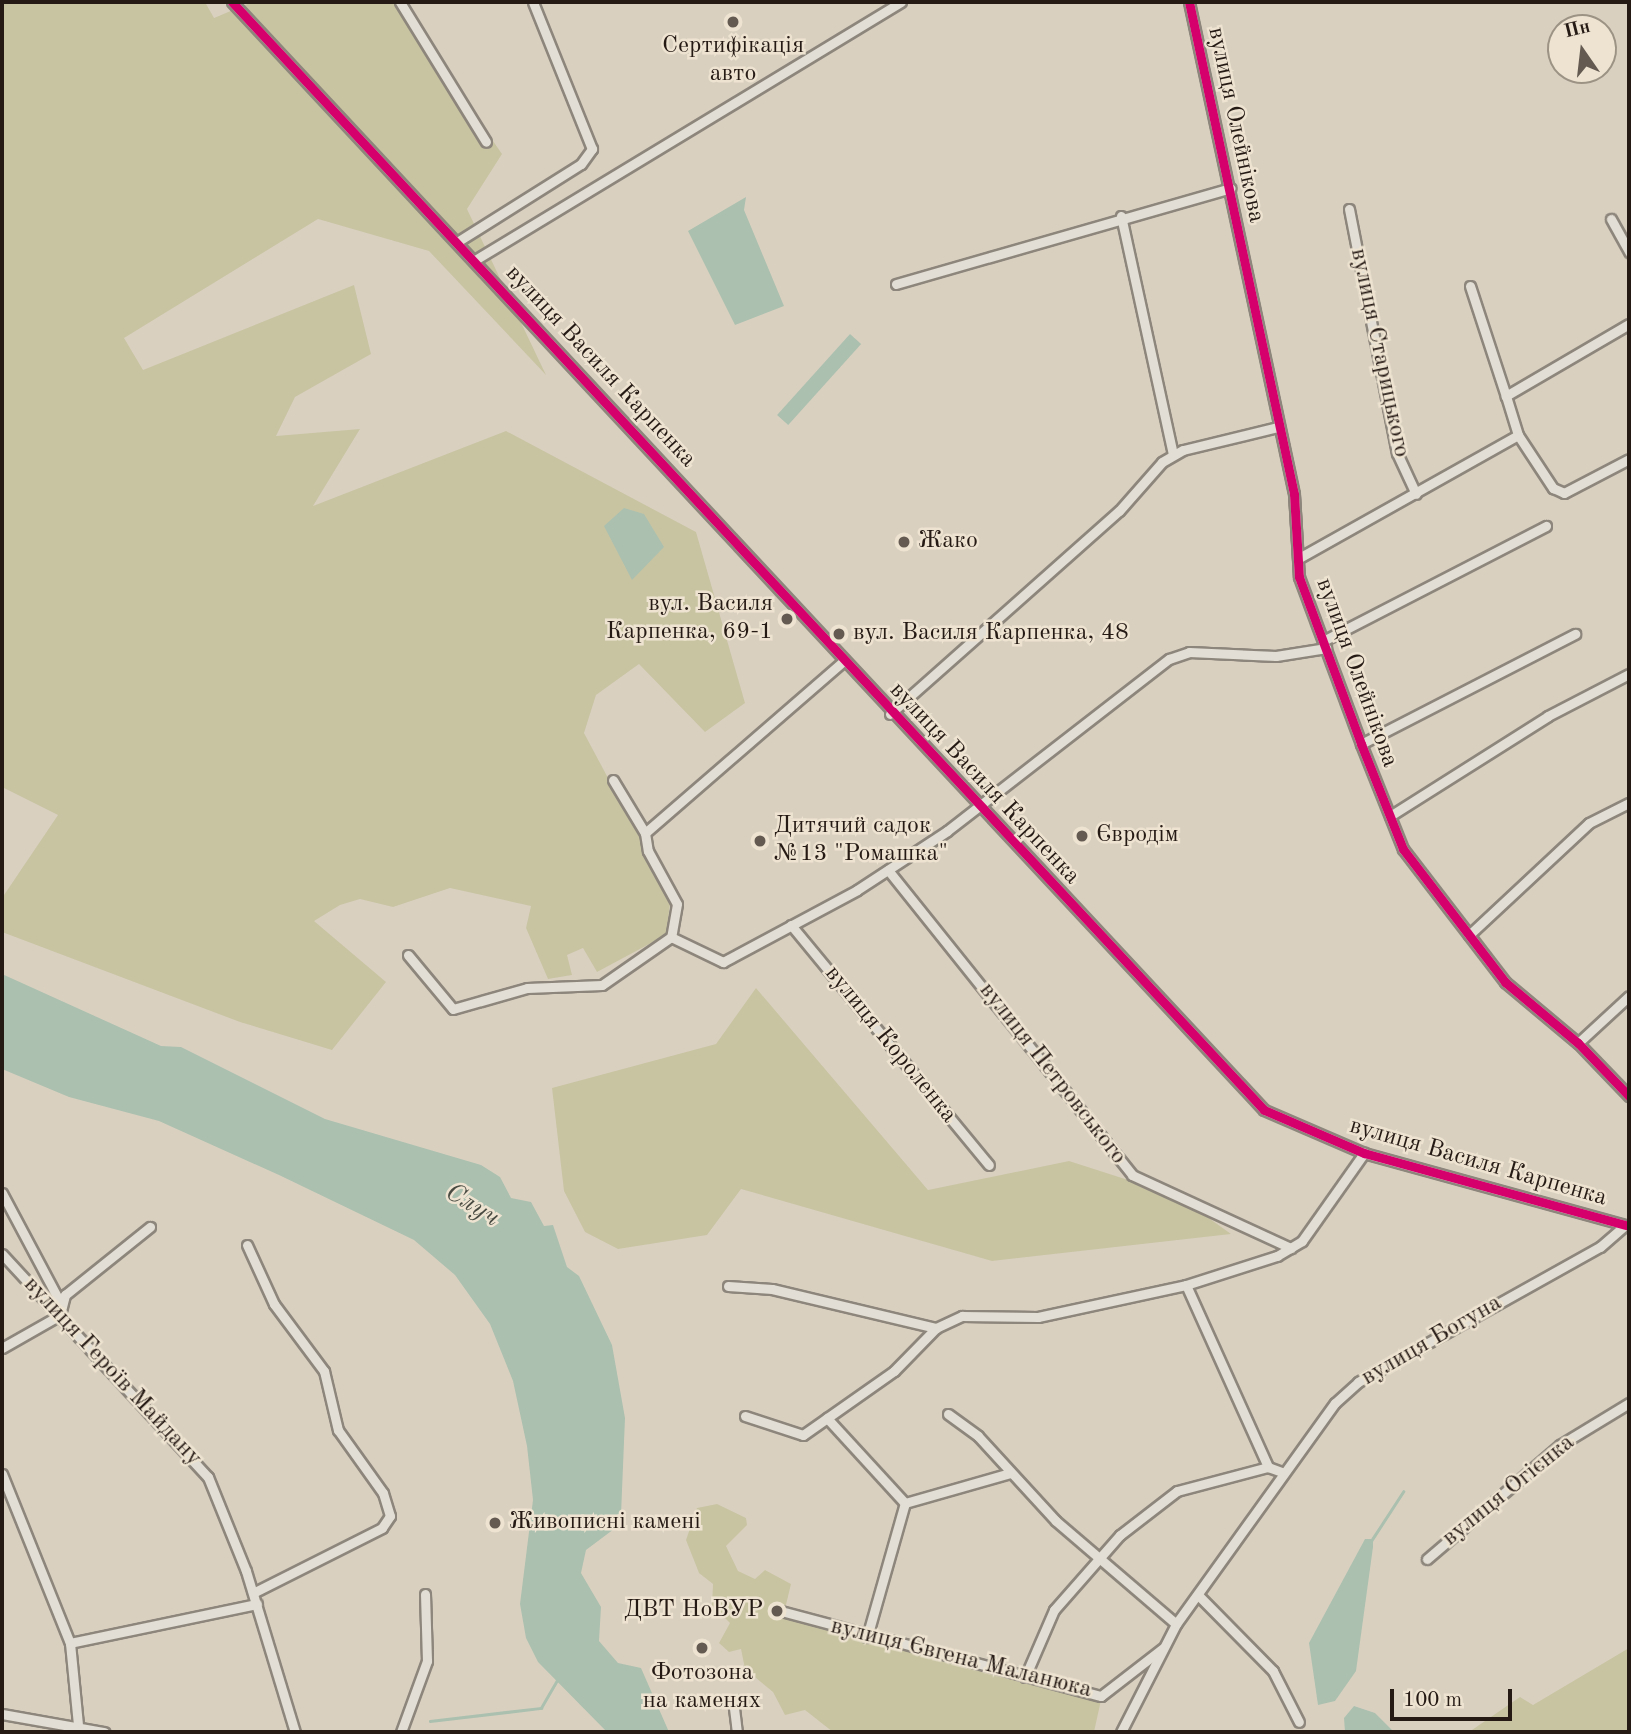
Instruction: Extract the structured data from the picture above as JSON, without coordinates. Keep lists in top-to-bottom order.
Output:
{
  "streets": {
    "street": [
      "вулиця Олейнікова",
      "вулиця Старицького",
      "вулиця Василя Карпенка",
      "вулиця Короленка",
      "вулиця Петровського",
      "вулиця Богуна",
      "вулиця Героїв Майдану",
      "вулиця Огієнка",
      "вулиця Євгена Маланюка"
    ]
  },
  "crossings": [
    ["вулиця Олейнікова", "вулиця Василя Карпенка"],
    ["вулиця Василя Карпенка", "вулиця Богуна"],
    ["вулиця Богуна", "вулиця Євгена Маланюка"]
  ],
  "water": ["Случ"],
  "places": [
    "Сертифікація авто",
    "Жако",
    "вул. Василя Карпенка, 69-1",
    "вул. Василя Карпенка, 48",
    "Євродім",
    "Дитячий садок №13 \"Ромашка\"",
    "Живописні камені",
    "ДВТ НоВУР",
    "Фотозона на каменях"
  ],
  "scale_bar": "100 m",
  "north": "top"
}
